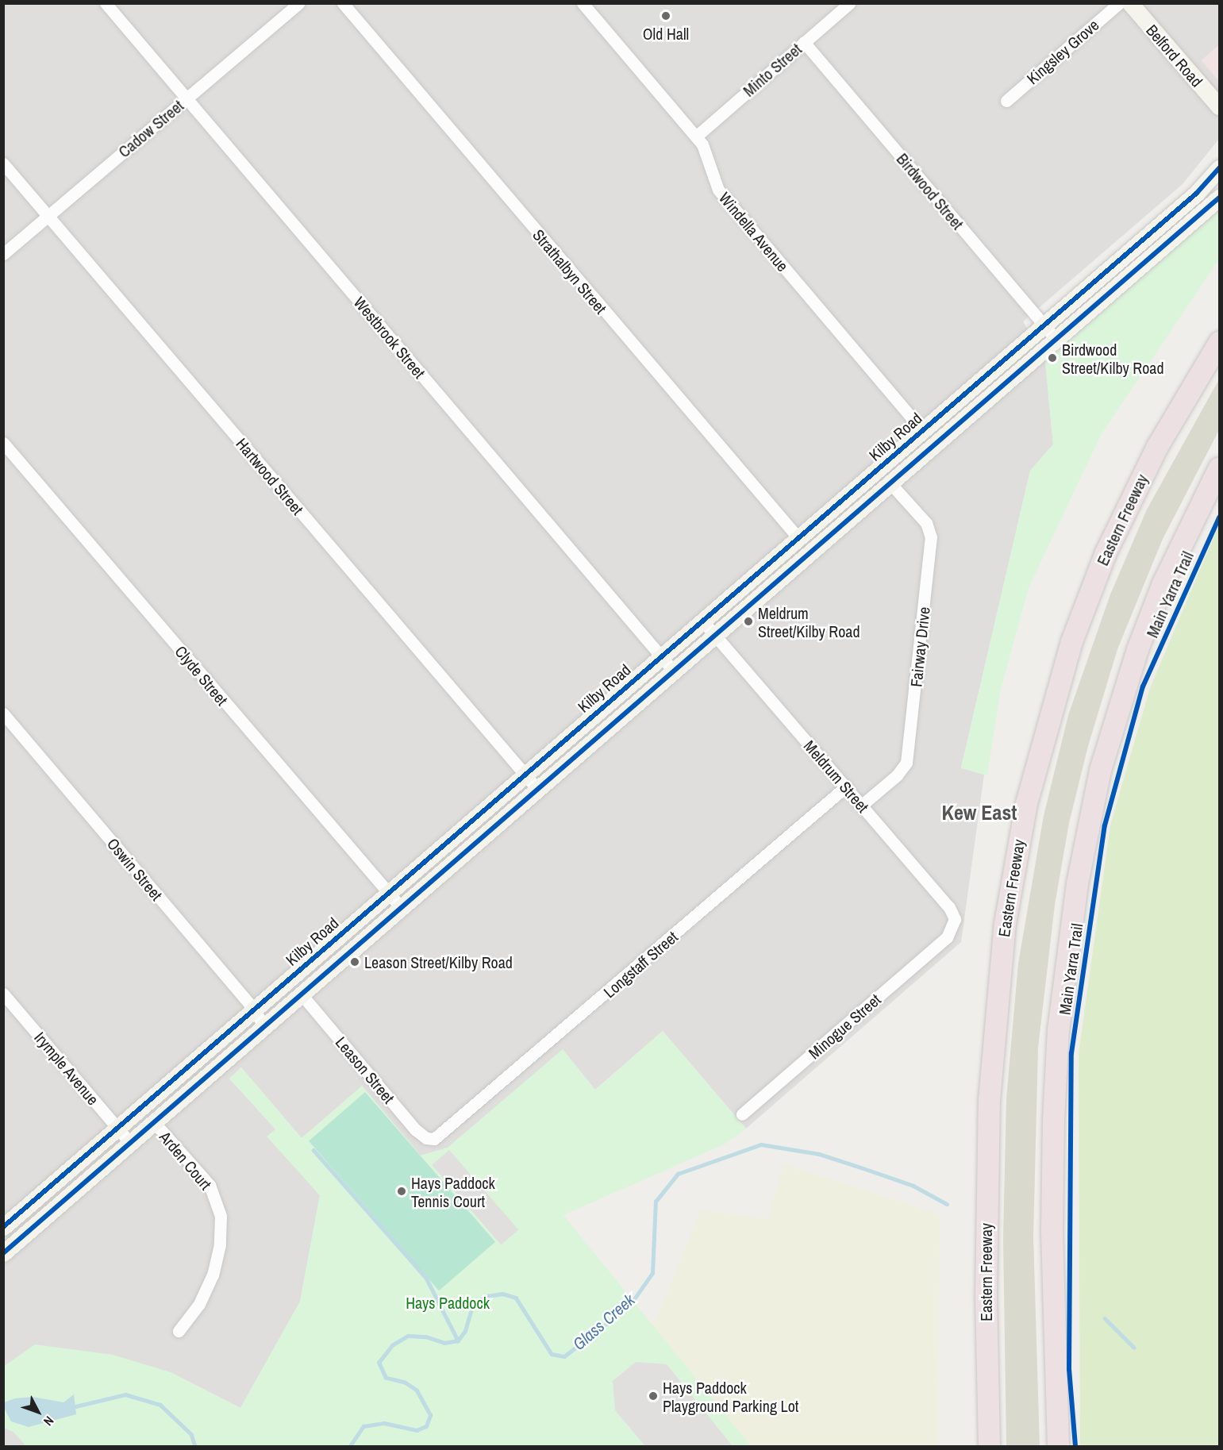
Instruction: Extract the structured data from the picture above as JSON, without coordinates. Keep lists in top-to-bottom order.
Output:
{
  "streets": {
    "highway": ["Eastern Freeway"],
    "street": [
      "Kingsley Grove",
      "Belford Road",
      "Minto Street",
      "Cadow Street",
      "Birdwood Street",
      "Windella Avenue",
      "Strathalbyn Street",
      "Westbrook Street",
      "Kilby Road",
      "Hartwood Street",
      "Fairway Drive",
      "Clyde Street",
      "Meldrum Street",
      "Oswin Street",
      "Longstaff Street",
      "Minogue Street",
      "Irymple Avenue",
      "Leason Street",
      "Arden Court"
    ],
    "cycle path": ["Main Yarra Trail"]
  },
  "crossings": [
    ["Minto Street", "Birdwood Street"],
    ["Minto Street", "Windella Avenue"],
    ["Cadow Street", "Westbrook Street"],
    ["Cadow Street", "Hartwood Street"],
    ["Birdwood Street", "Kilby Road"],
    ["Windella Avenue", "Kilby Road"],
    ["Strathalbyn Street", "Kilby Road"],
    ["Westbrook Street", "Kilby Road"],
    ["Kilby Road", "Hartwood Street"],
    ["Kilby Road", "Fairway Drive"],
    ["Kilby Road", "Clyde Street"],
    ["Kilby Road", "Meldrum Street"],
    ["Kilby Road", "Oswin Street"],
    ["Kilby Road", "Irymple Avenue"],
    ["Kilby Road", "Leason Street"],
    ["Kilby Road", "Arden Court"],
    ["Fairway Drive", "Meldrum Street"],
    ["Meldrum Street", "Longstaff Street"],
    ["Meldrum Street", "Minogue Street"],
    ["Longstaff Street", "Leason Street"]
  ],
  "districts": ["Kew East"],
  "water": ["Glass Creek"],
  "parks": ["Hays Paddock"],
  "places": [
    "Old Hall",
    "Birdwood Street/Kilby Road",
    "Meldrum Street/Kilby Road",
    "Leason Street/Kilby Road",
    "Hays Paddock Tennis Court",
    "Hays Paddock Playground Parking Lot"
  ],
  "north": "bottom right"
}
